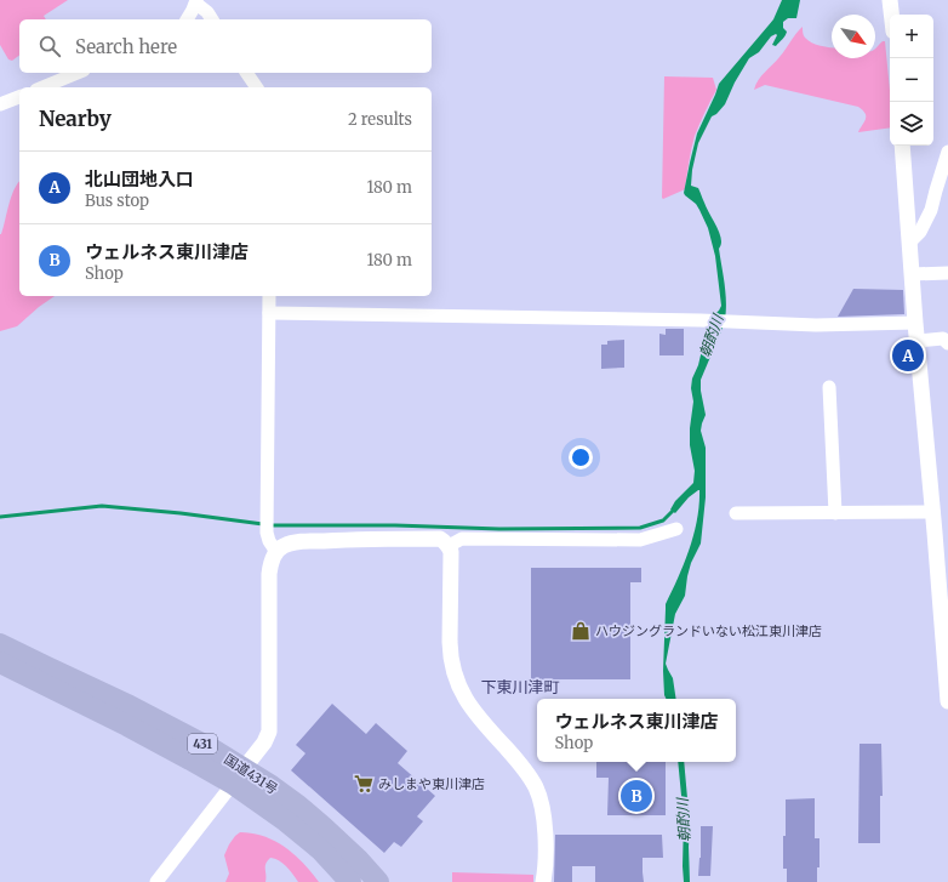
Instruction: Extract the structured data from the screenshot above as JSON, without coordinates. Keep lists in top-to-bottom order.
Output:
{
  "streets": {
    "highway": ["431", "国道431号"]
  },
  "districts": ["下東川津町"],
  "water": ["朝酌川"],
  "places": {
    "shop": ["ハウジングランドいない松江東川津店"],
    "supermarket": ["みしまや東川津店"]
  },
  "north": "bottom right",
  "page": {
    "map_buttons": ["+", "−"],
    "search": "Search here",
    "heading": ["Nearby", "2 results"],
    "list": [
      {
        "mark": "A",
        "name": "北山団地入口",
        "note": "Bus stop",
        "value": "180 m"
      },
      {
        "mark": "B",
        "name": "ウェルネス東川津店",
        "note": "Shop",
        "value": "180 m"
      }
    ],
    "pins": ["A", "B"],
    "popup": ["ウェルネス東川津店", "Shop"]
  }
}
